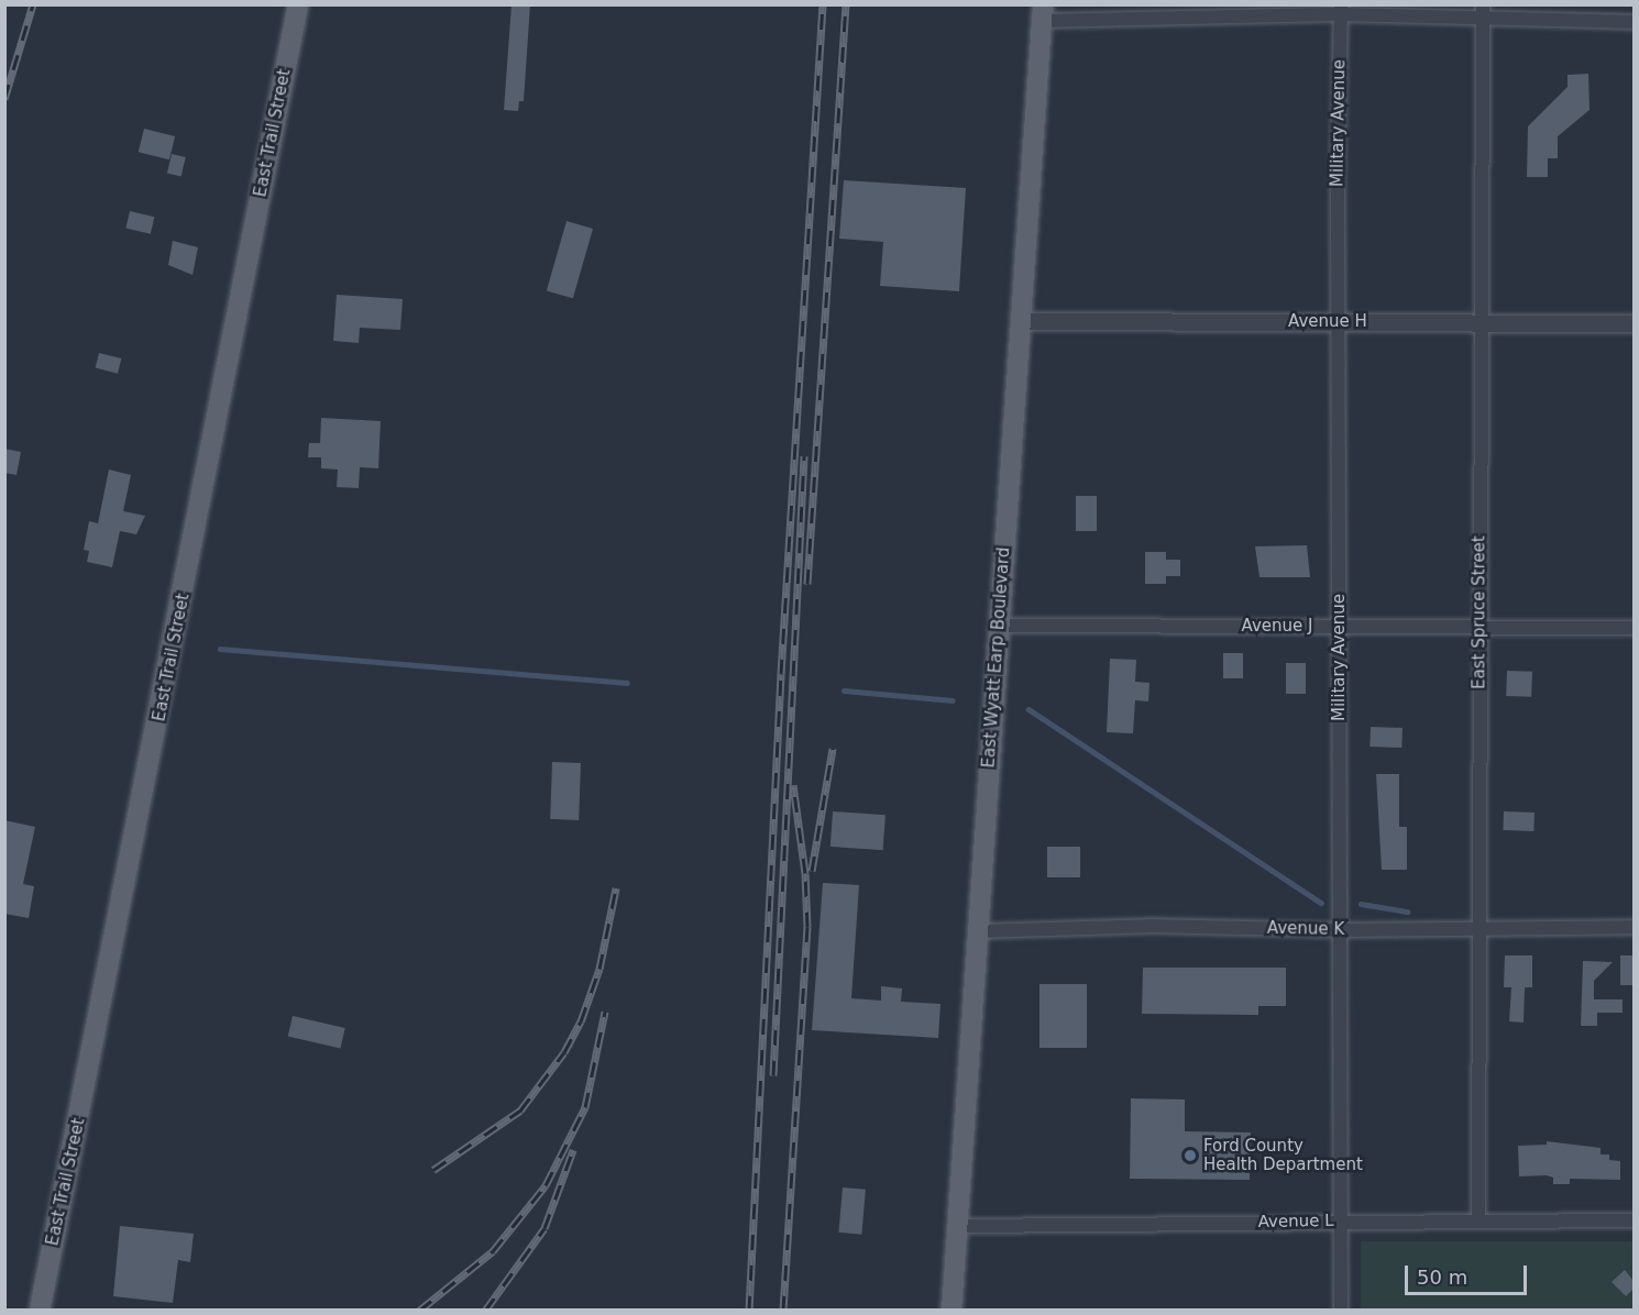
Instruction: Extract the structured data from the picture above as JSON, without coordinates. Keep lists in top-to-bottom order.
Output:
{
  "streets": {
    "main road": ["East Trail Street", "East Wyatt Earp Boulevard"],
    "street": [
      "Military Avenue",
      "Avenue H",
      "East Spruce Street",
      "Avenue J",
      "Avenue K",
      "Avenue L"
    ]
  },
  "crossings": [
    ["Military Avenue", "Avenue H"],
    ["Military Avenue", "Avenue J"],
    ["Military Avenue", "Avenue K"],
    ["Military Avenue", "Avenue L"],
    ["Avenue H", "East Spruce Street"],
    ["Avenue H", "East Wyatt Earp Boulevard"],
    ["East Spruce Street", "Avenue J"],
    ["East Spruce Street", "Avenue K"],
    ["East Spruce Street", "Avenue L"],
    ["Avenue J", "East Wyatt Earp Boulevard"],
    ["East Wyatt Earp Boulevard", "Avenue K"],
    ["East Wyatt Earp Boulevard", "Avenue L"]
  ],
  "places": ["Ford County Health Department"],
  "scale_bar": "50 m"
}
